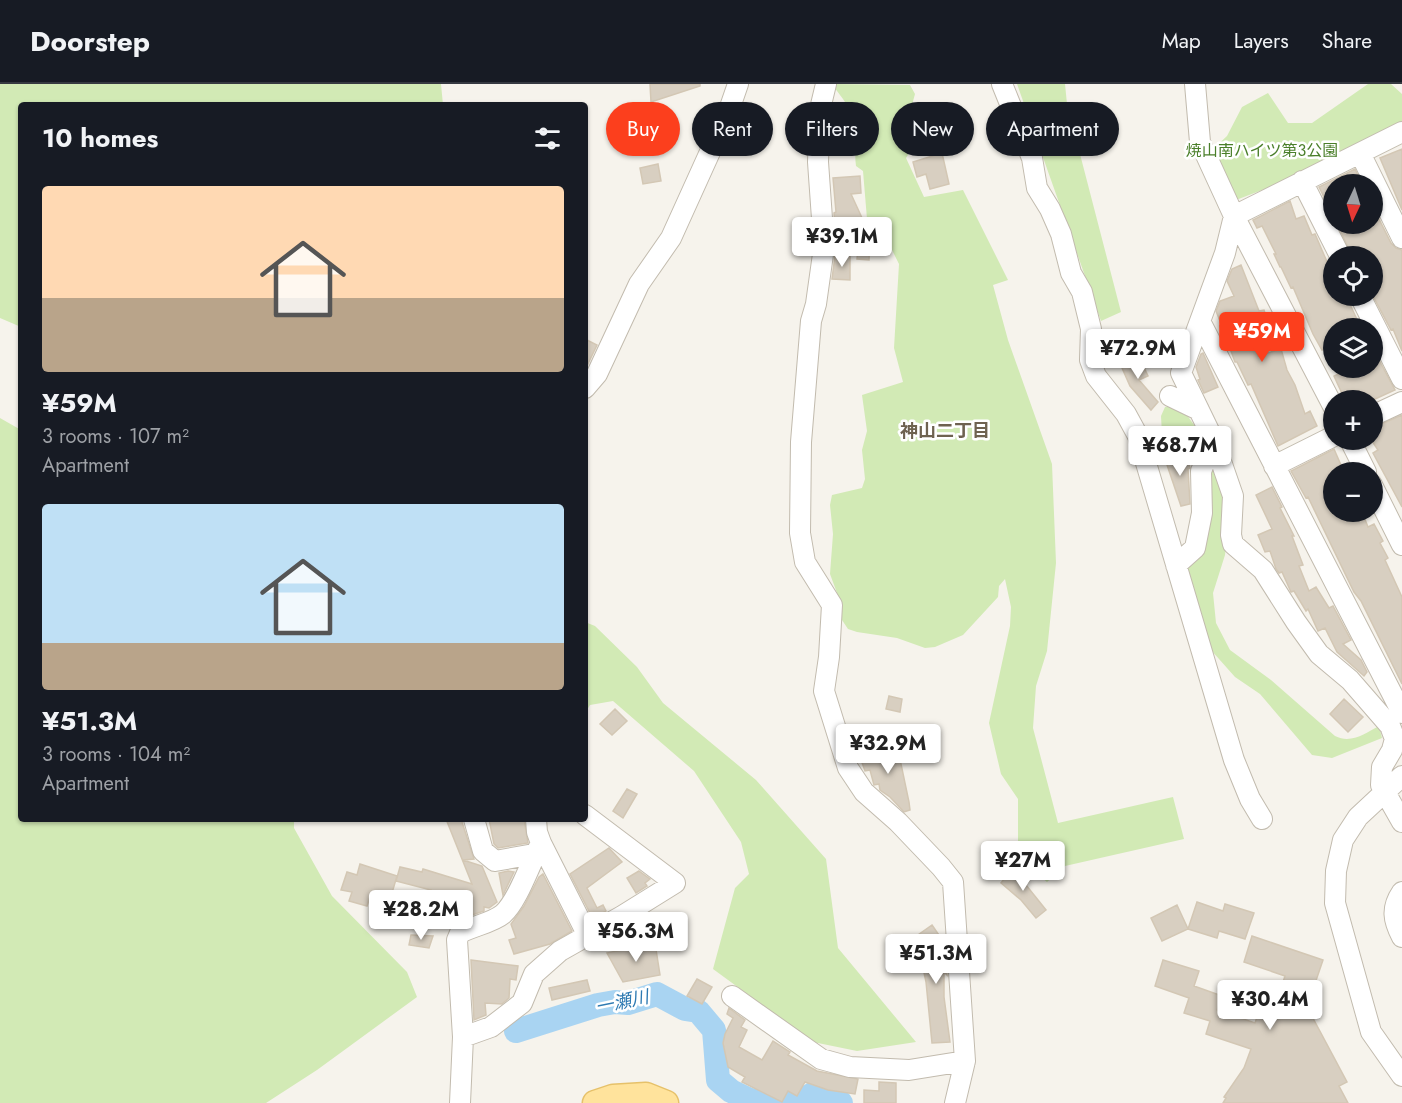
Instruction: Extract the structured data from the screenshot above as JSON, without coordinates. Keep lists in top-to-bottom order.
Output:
{
  "districts": ["神山二丁目"],
  "water": ["一瀬川"],
  "parks": ["焼山南ハイツ第3公園"],
  "north": "bottom",
  "page": {
    "header": "Doorstep",
    "nav": ["Map", "Layers", "Share"],
    "chip": [
      "Buy",
      "Rent",
      "Filters",
      "New",
      "Apartment"
    ],
    "heading": "10 homes",
    "map_buttons": ["+", "−"],
    "list": [
      {
        "name": "¥59M",
        "note": "3 rooms · 107 m² · Apartment"
      },
      {
        "name": "¥51.3M",
        "note": "3 rooms · 104 m² · Apartment"
      }
    ],
    "price": [
      "¥39.1M",
      "¥59M",
      "¥72.9M",
      "¥68.7M",
      "¥32.9M",
      "¥27M",
      "¥28.2M",
      "¥56.3M",
      "¥51.3M",
      "¥30.4M"
    ]
  }
}
